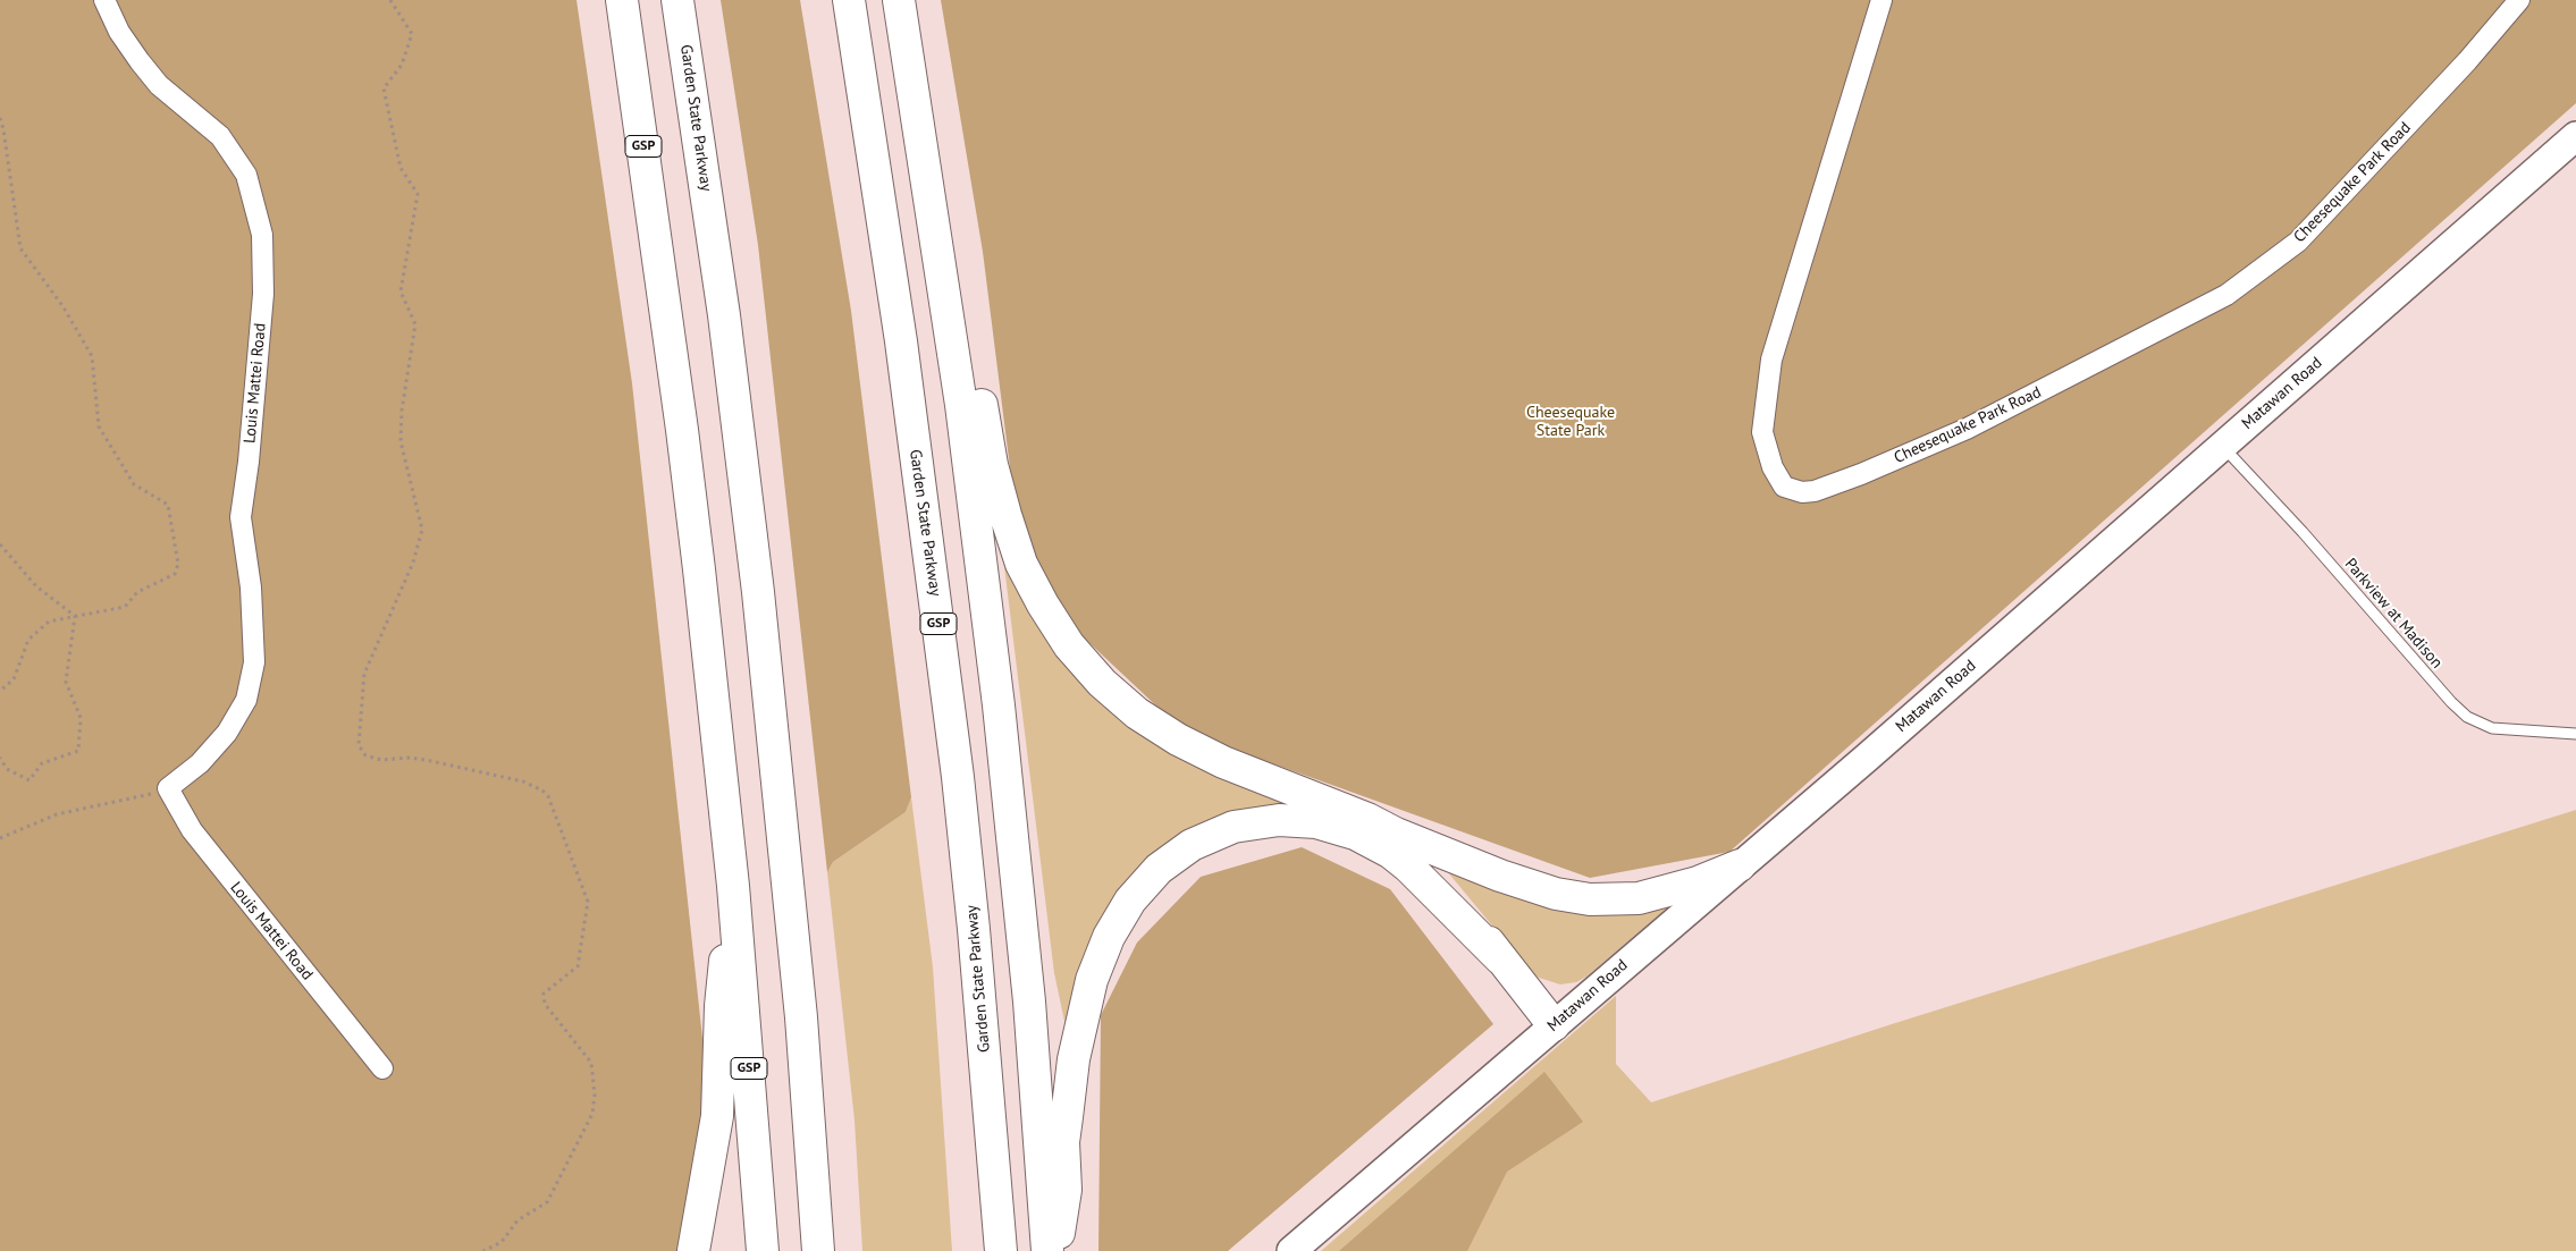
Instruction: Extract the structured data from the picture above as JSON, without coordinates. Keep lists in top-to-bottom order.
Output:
{
  "streets": {
    "highway": ["Garden State Parkway", "GSP"],
    "main road": ["Matawan Road"],
    "street": ["Cheesequake Park Road", "Louis Mattei Road"],
    "lane": ["Parkview at Madison"]
  },
  "crossings": [
    ["Matawan Road", "Parkview at Madison"]
  ],
  "parks": ["Cheesequake State Park"]
}
